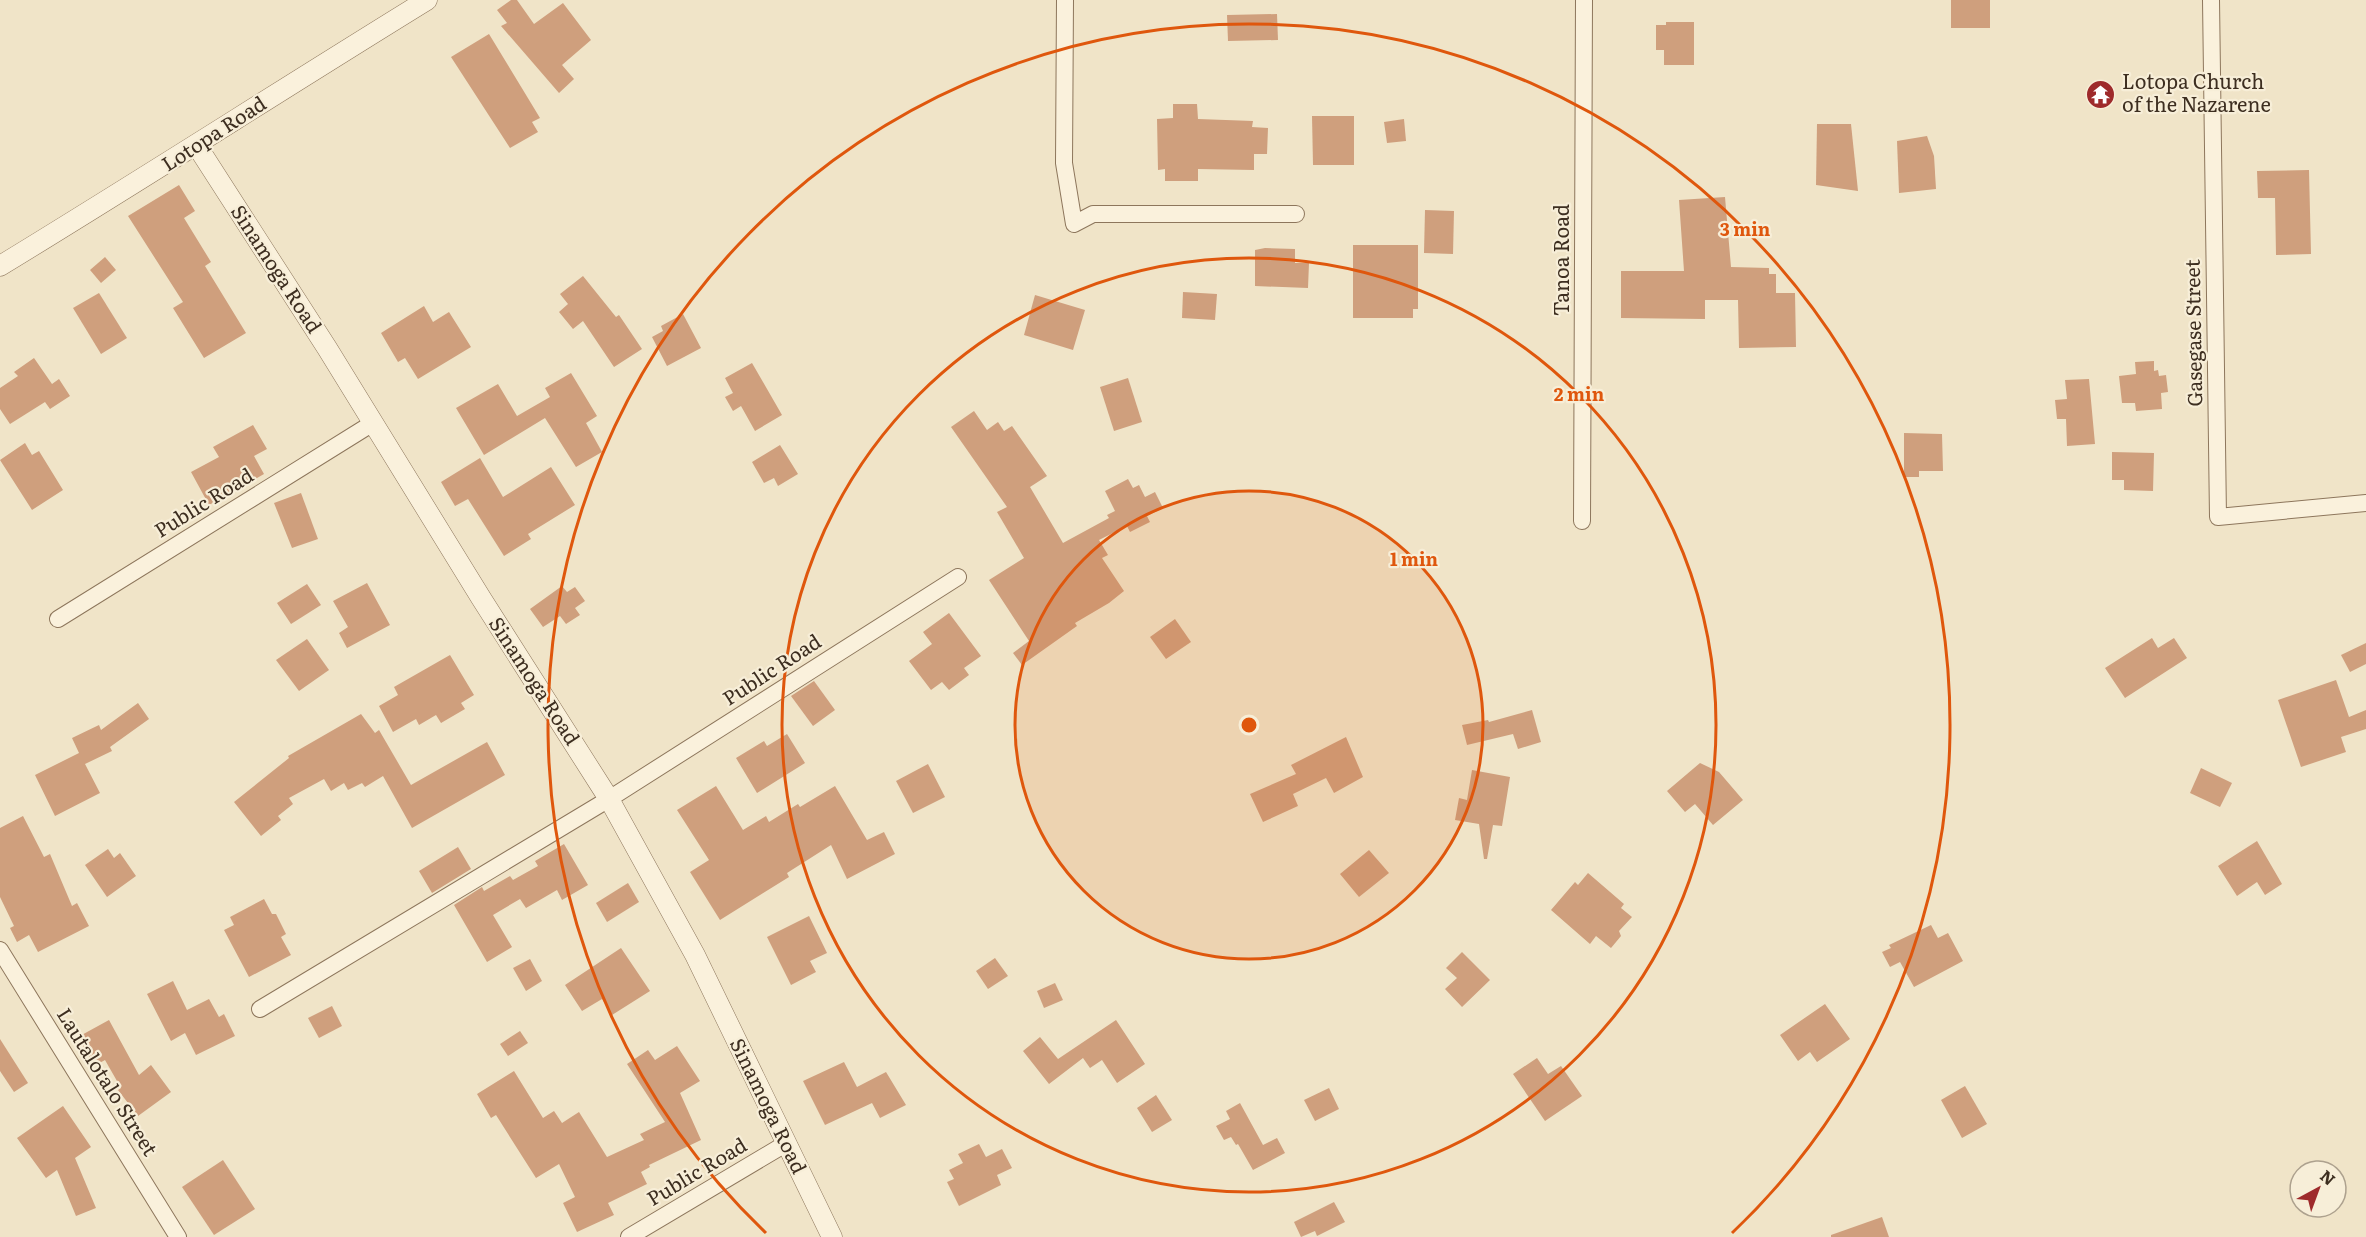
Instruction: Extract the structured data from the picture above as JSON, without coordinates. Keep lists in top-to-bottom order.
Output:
{
  "streets": {
    "street": [
      "Lotopa Road",
      "Tanoa Road",
      "Sinamoga Road",
      "Gasegase Street",
      "Public Road",
      "Lautalotalo Street"
    ]
  },
  "crossings": [
    ["Lotopa Road", "Sinamoga Road"],
    ["Sinamoga Road", "Public Road"]
  ],
  "places": {
    "temple": ["Lotopa Church of the Nazarene"]
  },
  "north": "top right",
  "rings": ["3 min", "2 min", "1 min"]
}
